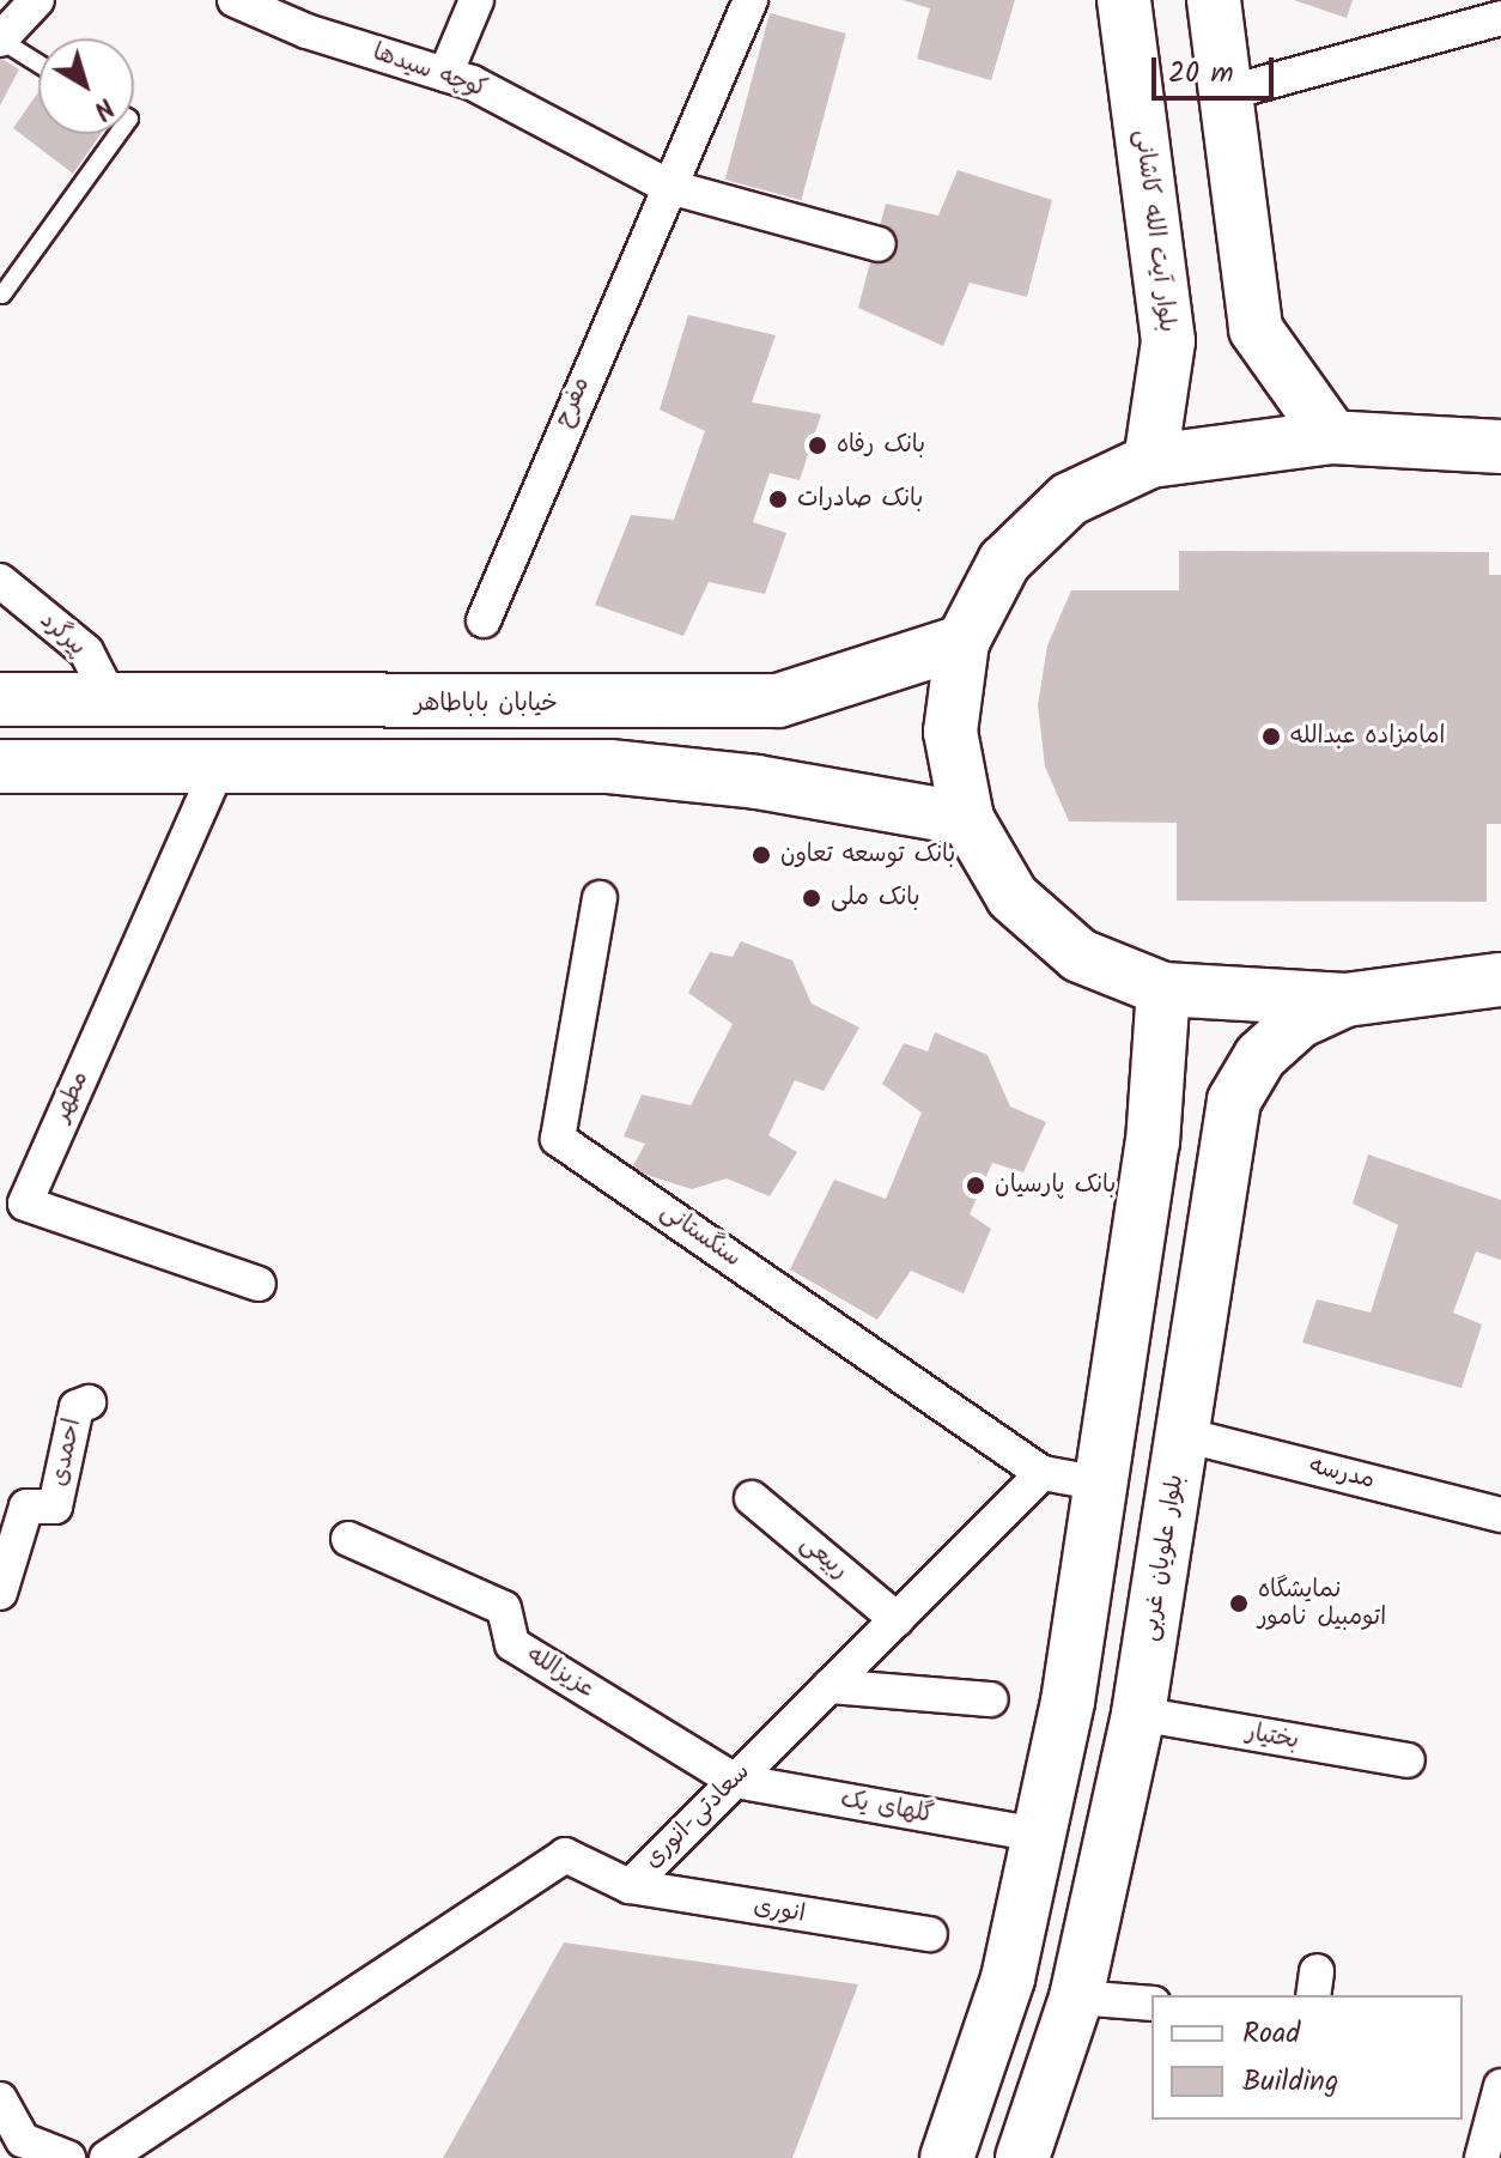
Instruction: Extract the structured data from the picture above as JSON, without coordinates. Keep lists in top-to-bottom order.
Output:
{
  "streets": {
    "main road": ["بلوار آیت الله کاشانی", "خیابان باباطاهر", "بلوار علویان غربی"],
    "street": [
      "کوچه سیدها",
      "مفرح",
      "پیرگرد",
      "مطهر",
      "سنگستانی",
      "احمدی",
      "مدرسه",
      "ربیعی",
      "عزیزالله",
      "بختیار",
      "گلهای یک",
      "سعادتی-انوری",
      "انوری"
    ]
  },
  "crossings": [
    ["کوچه سیدها", "مفرح"],
    ["پیرگرد", "خیابان باباطاهر"],
    ["سنگستانی", "سعادتی-انوری"],
    ["مدرسه", "بلوار علویان غربی"],
    ["ربیعی", "سعادتی-انوری"],
    ["بلوار علویان غربی", "بختیار"],
    ["عزیزالله", "گلهای یک"],
    ["عزیزالله", "سعادتی-انوری"],
    ["گلهای یک", "سعادتی-انوری"],
    ["سعادتی-انوری", "انوری"]
  ],
  "places": [
    "بانک رفاه",
    "بانک صادرات",
    "امامزاده عبدالله",
    "بانک توسعه تعاون",
    "بانک ملی",
    "بانک پارسیان",
    "نمایشگاه اتومبیل نامور"
  ],
  "legend": ["Road", "Building"],
  "scale_bar": "20 m",
  "north": "bottom right"
}
